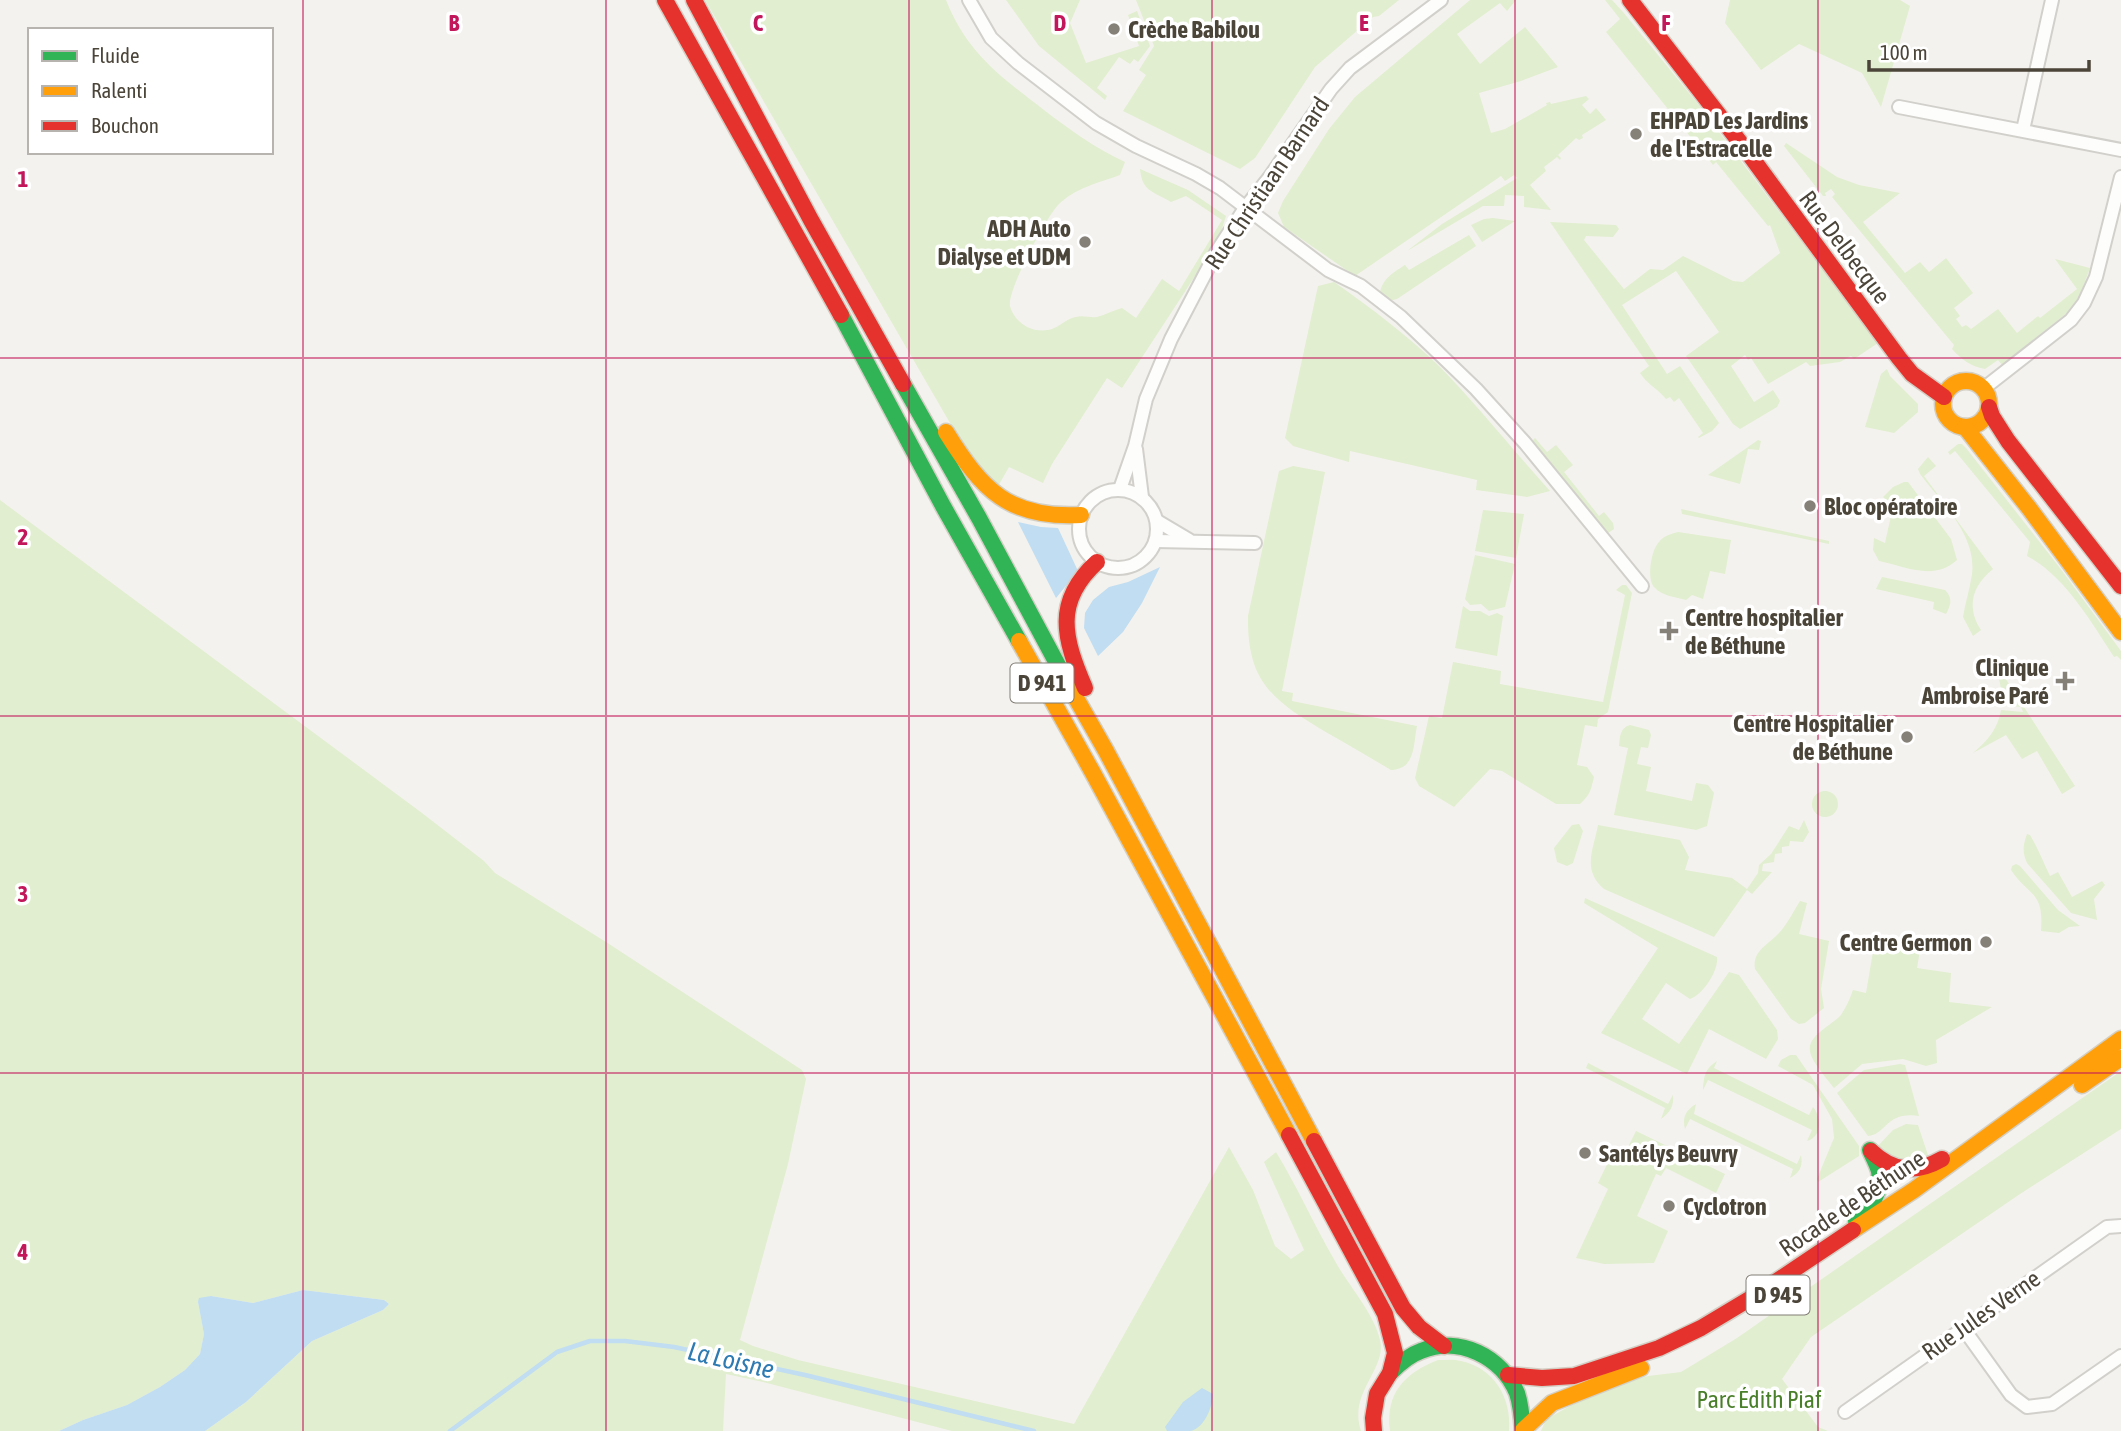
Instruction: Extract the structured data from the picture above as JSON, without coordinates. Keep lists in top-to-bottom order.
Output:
{
  "streets": {
    "main road": [
      "Rue Delbecque",
      "D 941",
      "Rocade de Béthune",
      "D 945"
    ],
    "street": ["Rue Christiaan Barnard", "Rue Jules Verne"]
  },
  "water": ["La Loisne"],
  "parks": ["Parc Édith Piaf"],
  "places": {
    "other": [
      "Crèche Babilou",
      "EHPAD Les Jardins de l'Estracelle",
      "ADH Auto Dialyse et UDM",
      "Bloc opératoire",
      "Centre Hospitalier de Béthune",
      "Centre Germon",
      "Santélys Beuvry",
      "Cyclotron"
    ],
    "health": ["Centre hospitalier de Béthune", "Clinique Ambroise Paré"]
  },
  "legend": ["Fluide", "Ralenti", "Bouchon"],
  "scale_bar": "100 m",
  "grid": {
    "columns": [
      "B",
      "C",
      "D",
      "E",
      "F"
    ],
    "rows": [
      "1",
      "2",
      "3",
      "4"
    ]
  }
}
